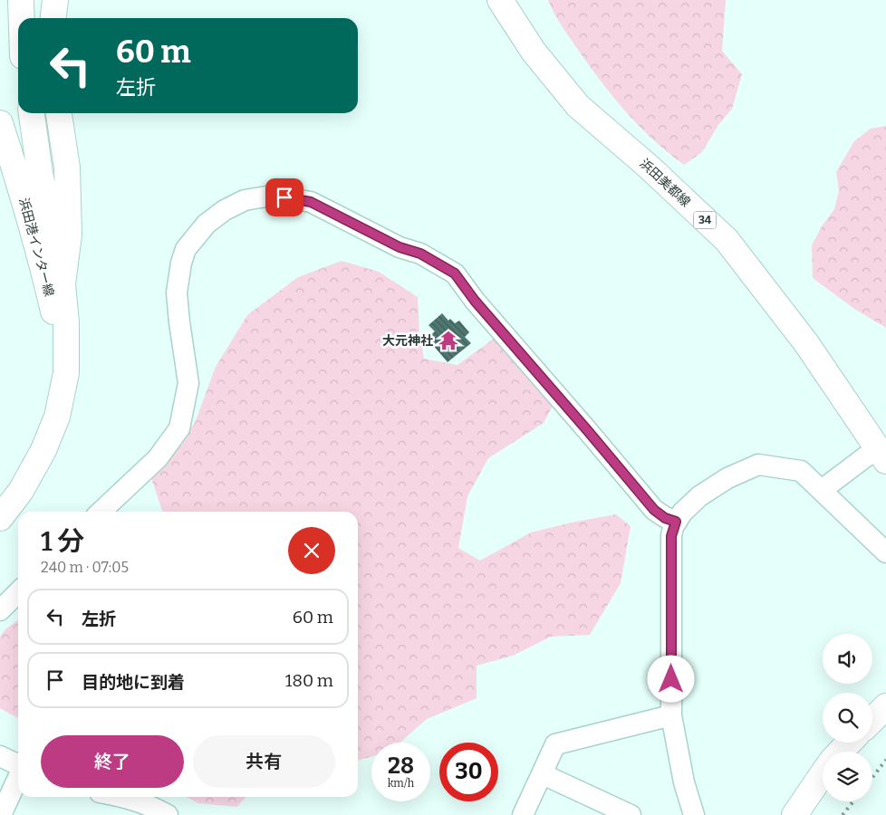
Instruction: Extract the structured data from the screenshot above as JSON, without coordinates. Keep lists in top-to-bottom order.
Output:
{
  "streets": {
    "main road": ["浜田美都線", "34", "浜田港インター線"]
  },
  "places": {
    "temple": ["大元神社"]
  },
  "page": {
    "turn": ["60 m", "左折"],
    "heading": ["1 分", "240 m · 07:05"],
    "list": [
      {
        "name": "左折",
        "value": "60 m"
      },
      {
        "name": "目的地に到着",
        "value": "180 m"
      }
    ],
    "buttons": ["終了", "共有"],
    "speed": "28 km/h",
    "limit": "30"
  }
}
